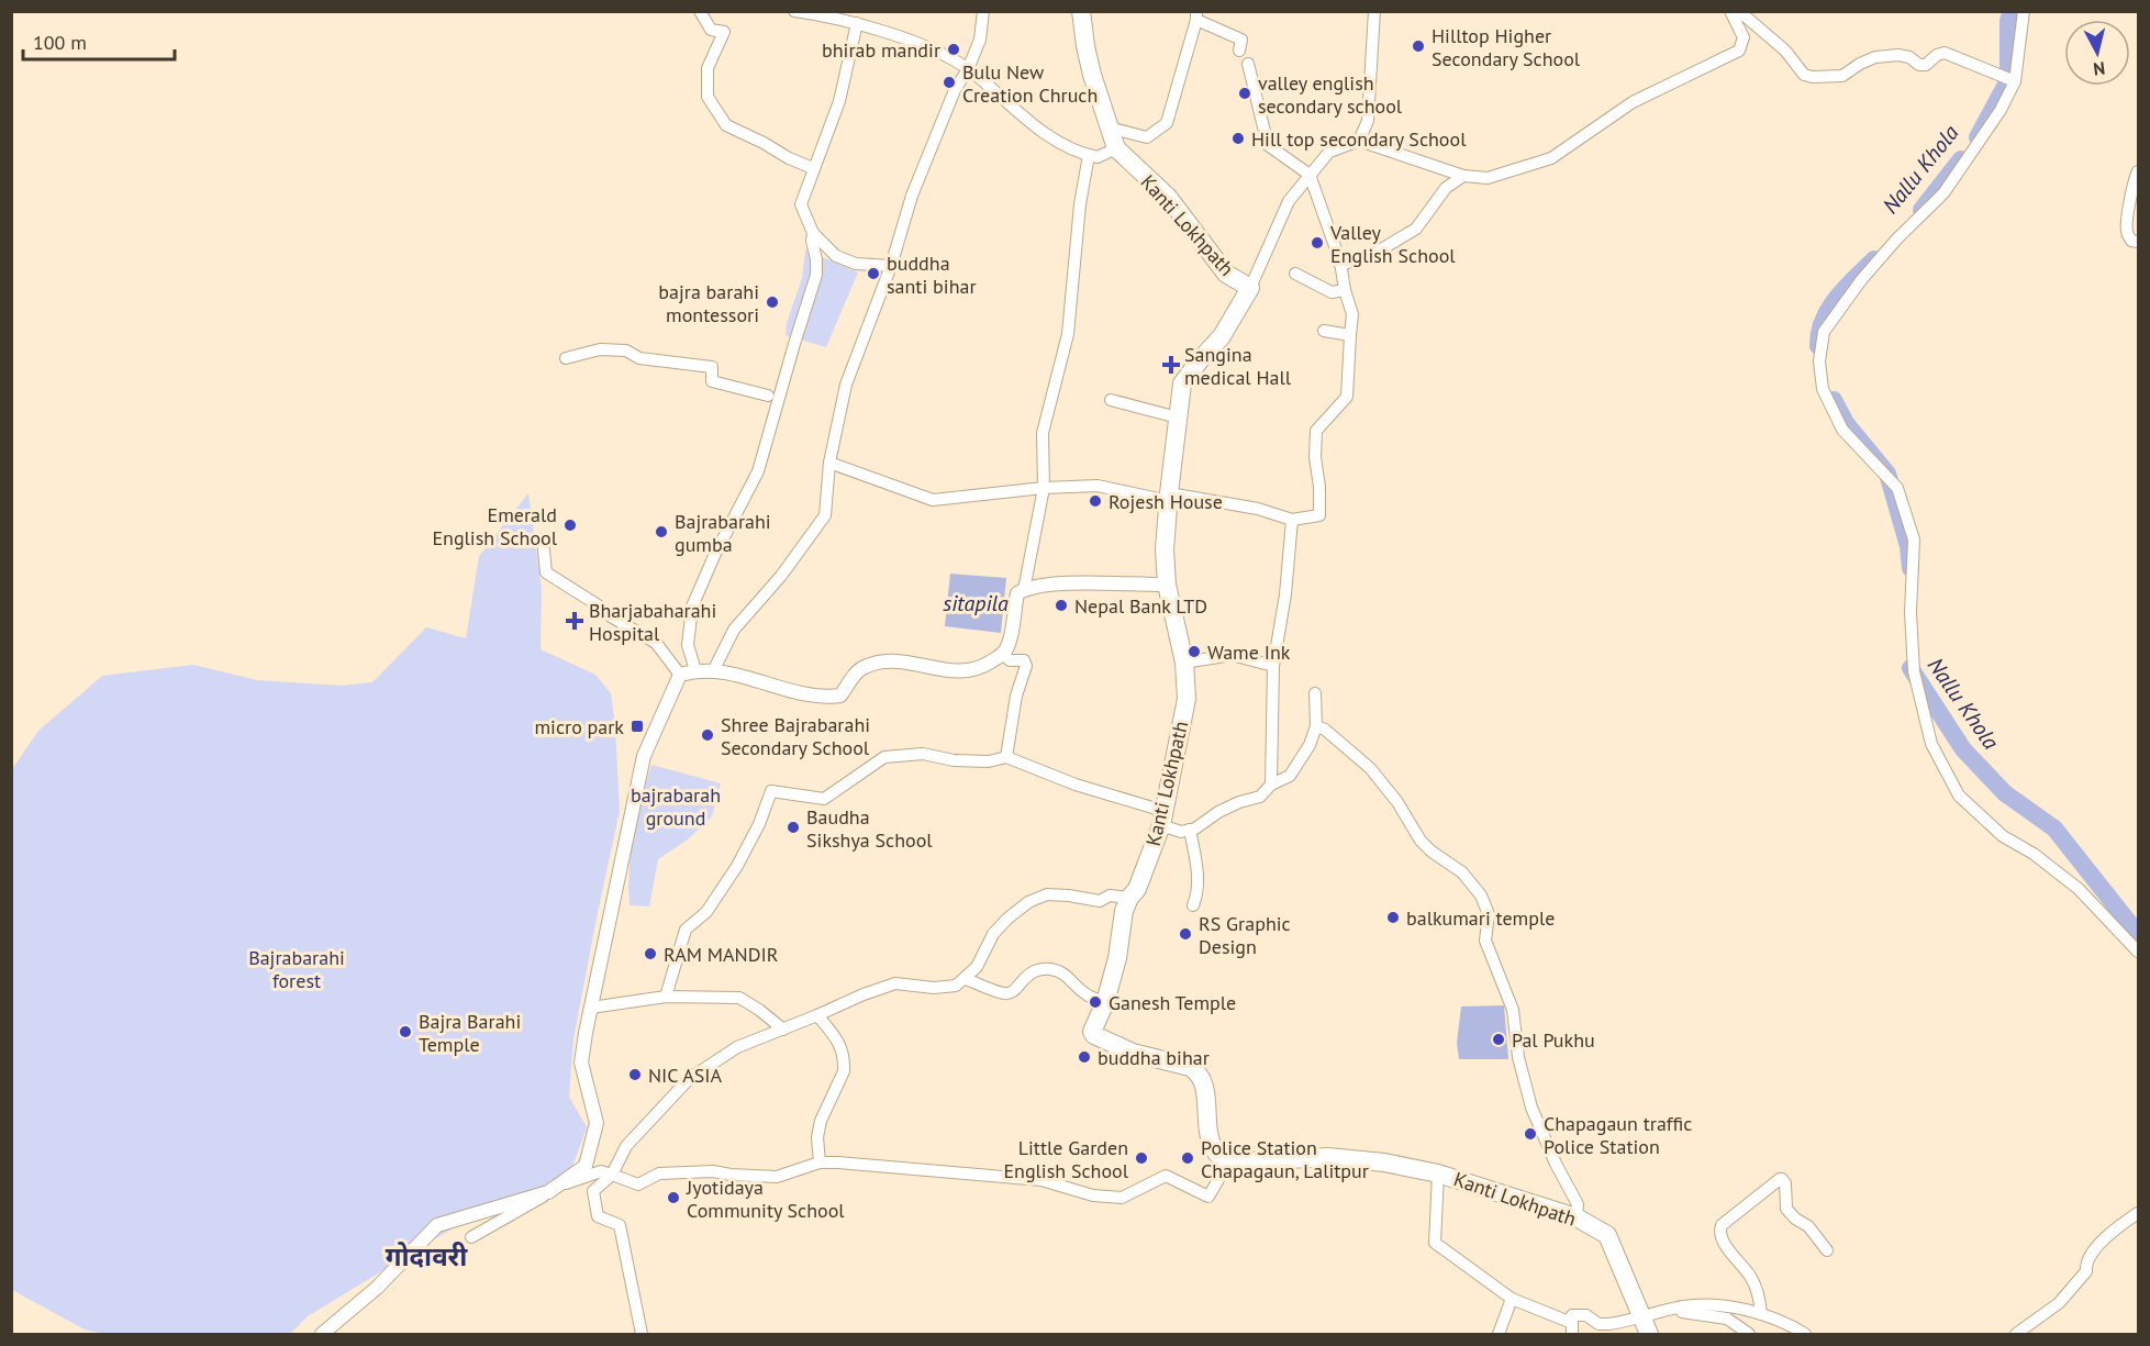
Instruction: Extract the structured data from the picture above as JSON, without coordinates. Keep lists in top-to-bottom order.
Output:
{
  "streets": {
    "main road": ["Kanti Lokhpath"]
  },
  "districts": ["गोदावरी"],
  "water": ["Nallu Khola", "sitapila"],
  "parks": ["bajrabarah ground", "Bajrabarahi forest"],
  "places": {
    "other": [
      "Hilltop Higher Secondary School",
      "bhirab mandir",
      "Bulu New Creation Chruch",
      "valley english secondary school",
      "Hill top secondary School",
      "Valley English School",
      "buddha santi bihar",
      "bajra barahi montessori",
      "Rojesh House",
      "Emerald English School",
      "Bajrabarahi gumba",
      "Nepal Bank LTD",
      "Wame Ink",
      "Shree Bajrabarahi Secondary School",
      "Baudha Sikshya School",
      "balkumari temple",
      "RS Graphic Design",
      "RAM MANDIR",
      "Ganesh Temple",
      "Bajra Barahi Temple",
      "Pal Pukhu",
      "buddha bihar",
      "NIC ASIA",
      "Chapagaun traffic Police Station",
      "Little Garden English School",
      "Police Station Chapagaun, Lalitpur",
      "Jyotidaya Community School"
    ],
    "health": ["Sangina medical Hall", "Bharjabaharahi Hospital"],
    "transit": ["micro park"]
  },
  "scale_bar": "100 m",
  "north": "bottom"
}
